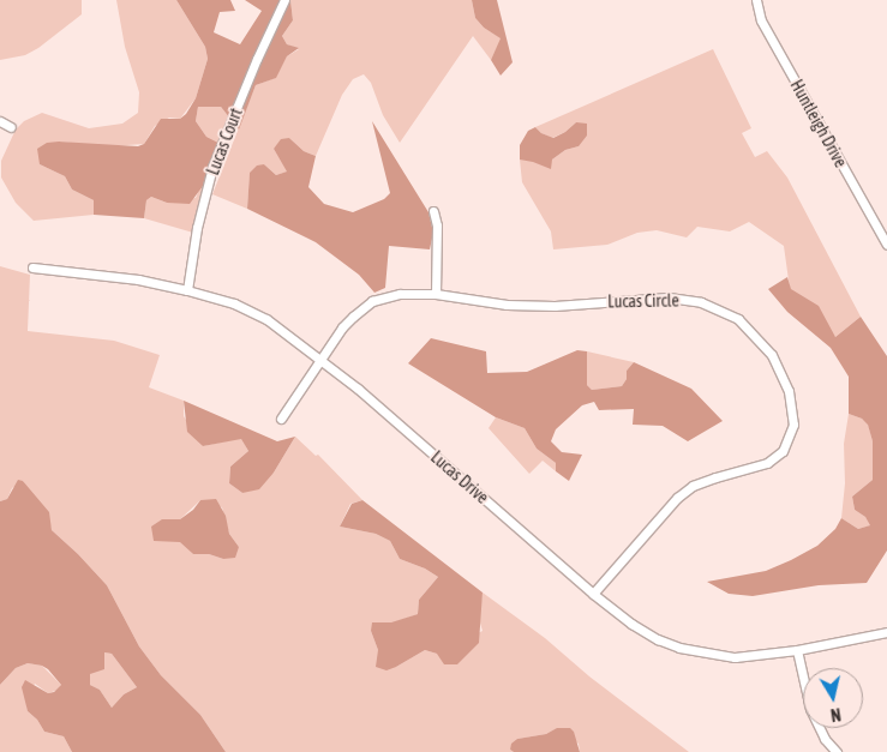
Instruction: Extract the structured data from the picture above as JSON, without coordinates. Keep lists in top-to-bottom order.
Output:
{
  "streets": {
    "street": [
      "Huntleigh Drive",
      "Lucas Court",
      "Lucas Circle",
      "Lucas Drive"
    ]
  },
  "crossings": [
    ["Lucas Court", "Lucas Drive"],
    ["Lucas Circle", "Lucas Drive"]
  ],
  "north": "bottom"
}
